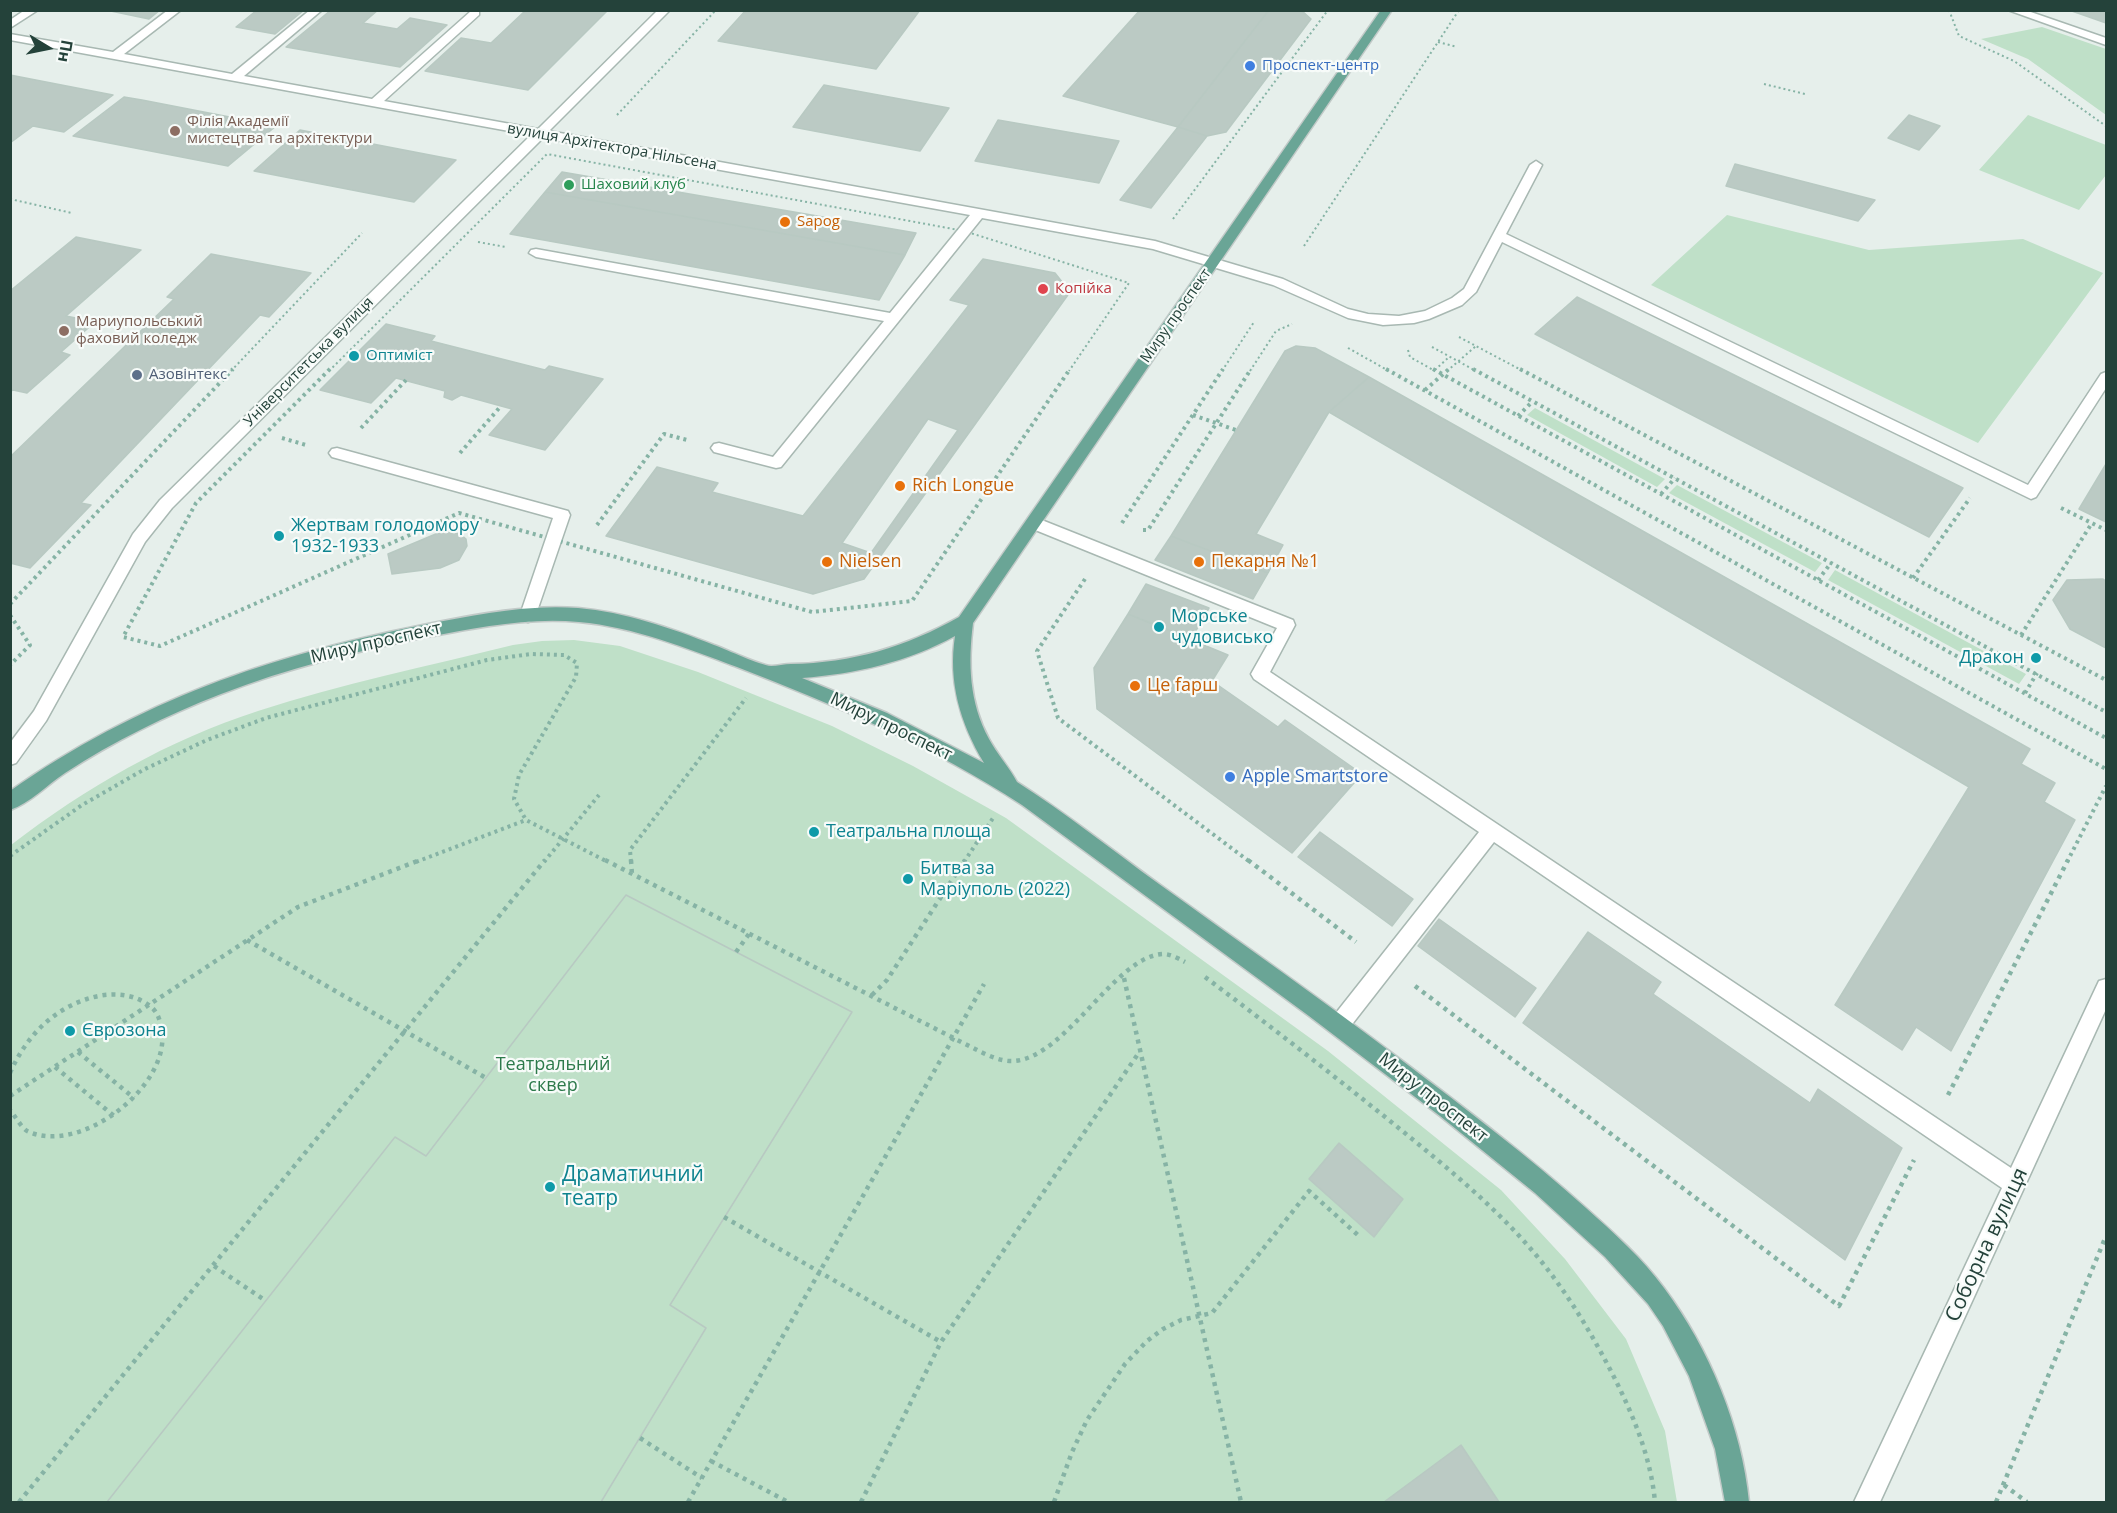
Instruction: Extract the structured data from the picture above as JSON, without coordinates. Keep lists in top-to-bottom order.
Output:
{
  "streets": {
    "main road": ["Миру проспект"],
    "street": ["вулиця Архітектора Нільсена", "Університетська вулиця", "Соборна вулиця"]
  },
  "crossings": [
    ["вулиця Архітектора Нільсена", "Миру проспект"],
    ["вулиця Архітектора Нільсена", "Університетська вулиця"]
  ],
  "parks": ["Театральний сквер"],
  "places": [
    "Проспект-центр",
    "Філія Академії мистецтва та архітектури",
    "Шаховий клуб",
    "Sapog",
    "Копійка",
    "Мариупольський фаховий коледж",
    "Оптиміст",
    "Азовінтекс",
    "Rich Longue",
    "Жертвам голодомору 1932-1933",
    "Nielsen",
    "Пекарня №1",
    "Морське чудовисько",
    "Дракон",
    "Це fарш",
    "Apple Smartstore",
    "Театральна площа",
    "Битва за Маріуполь (2022)",
    "Єврозона",
    "Драматичний театр"
  ],
  "north": "right"
}
